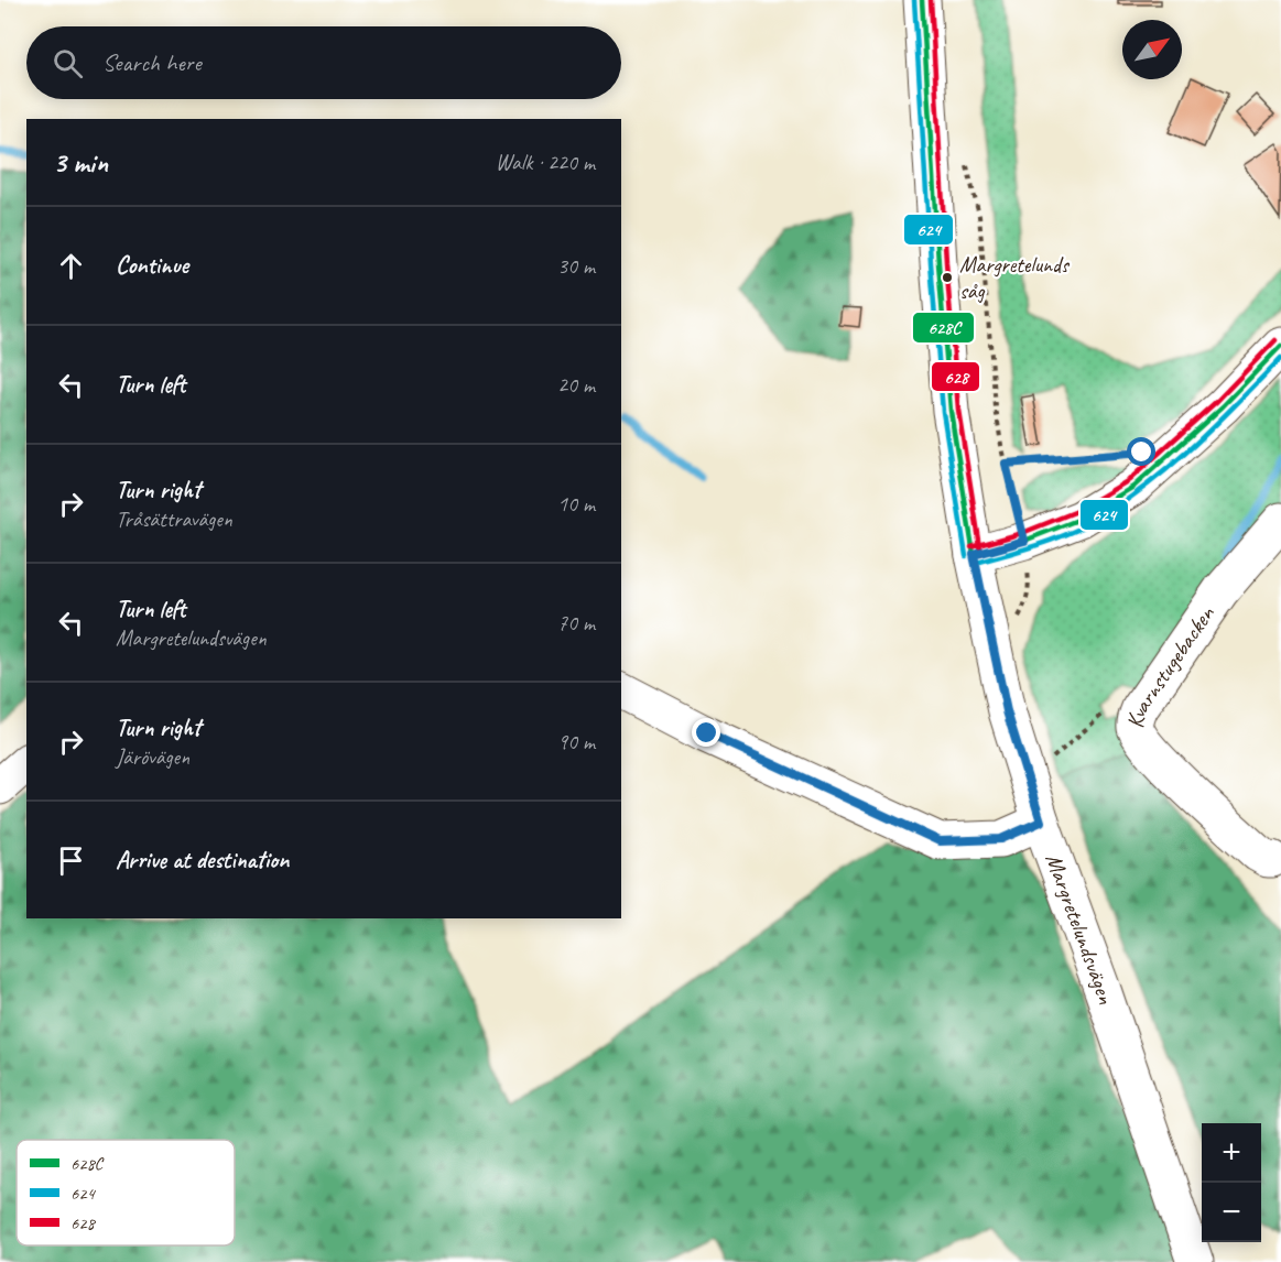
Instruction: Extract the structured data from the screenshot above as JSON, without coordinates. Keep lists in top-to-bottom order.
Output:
{
  "streets": {
    "street": ["Kvarnstugebacken", "Margretelundsvägen"]
  },
  "places": ["Margretelunds såg"],
  "lines": ["transit line 628C", "transit line 624", "transit line 628"],
  "legend": ["628C", "624", "628"],
  "north": "top right",
  "page": {
    "search": "Search here",
    "heading": ["3 min", "Walk · 220 m"],
    "list": [
      ["Continue", "30 m"],
      ["Turn left", "20 m"],
      ["Turn right", "Tråsättravägen", "10 m"],
      ["Turn left", "Margretelundsvägen", "70 m"],
      ["Turn right", "Järövägen", "90 m"],
      "Arrive at destination"
    ],
    "map_buttons": ["+", "−"]
  }
}
